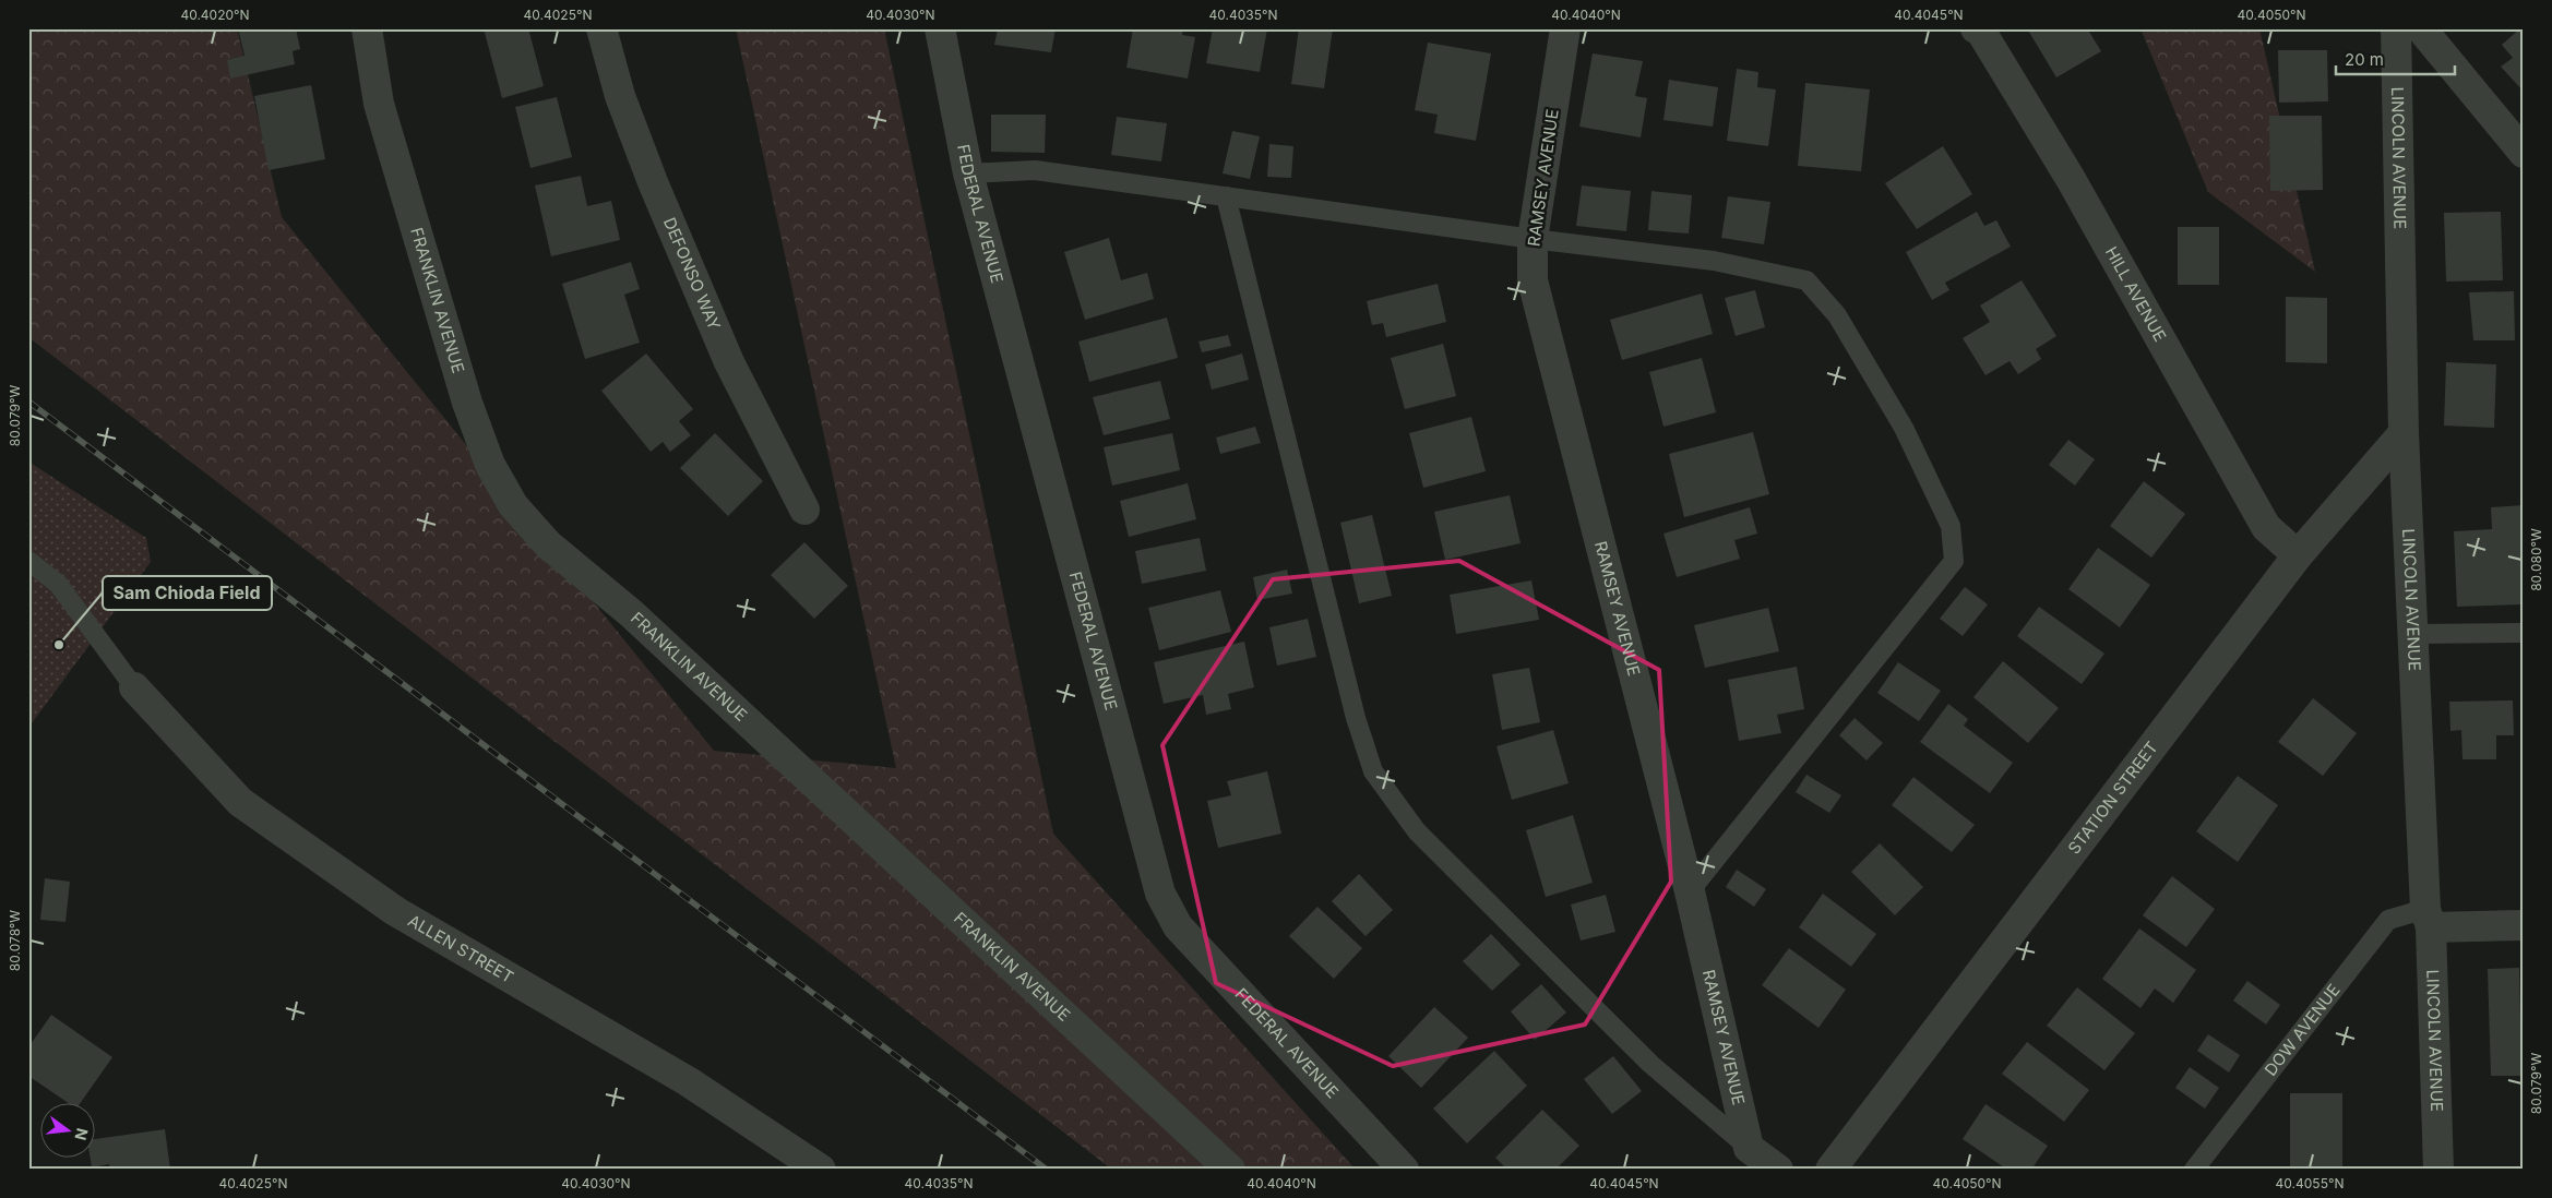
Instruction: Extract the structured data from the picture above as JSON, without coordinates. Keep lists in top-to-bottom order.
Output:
{
  "streets": {
    "street": [
      "LINCOLN AVENUE",
      "RAMSEY AVENUE",
      "FEDERAL AVENUE",
      "DEFONSO WAY",
      "HILL AVENUE",
      "FRANKLIN AVENUE",
      "STATION STREET",
      "ALLEN STREET",
      "DOW AVENUE"
    ]
  },
  "crossings": [
    ["LINCOLN AVENUE", "STATION STREET"],
    ["LINCOLN AVENUE", "DOW AVENUE"],
    ["HILL AVENUE", "STATION STREET"]
  ],
  "places": ["Sam Chioda Field"],
  "scale_bar": "20 m",
  "north": "right",
  "coordinates": [
    "40.4020°N",
    "40.4025°N",
    "40.4030°N",
    "40.4035°N",
    "40.4040°N",
    "40.4045°N",
    "40.4050°N",
    "80.079°W",
    "80.080°W",
    "80.078°W",
    "40.4055°N"
  ]
}
